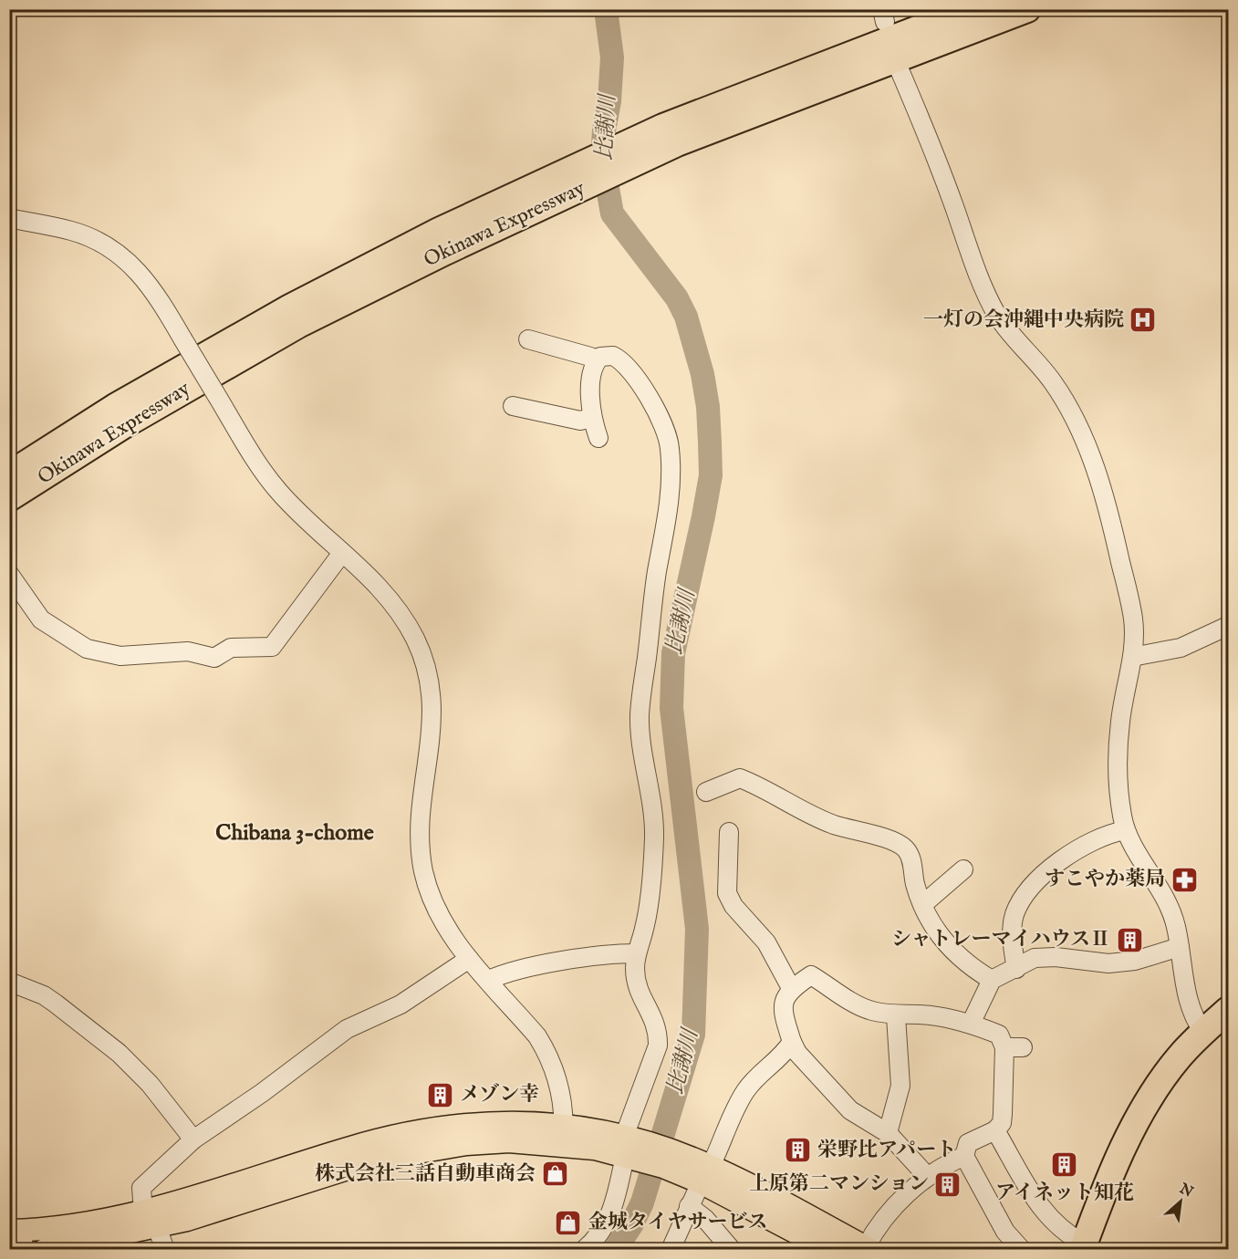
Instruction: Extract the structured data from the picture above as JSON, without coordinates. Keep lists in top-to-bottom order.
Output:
{
  "streets": {
    "highway": ["Okinawa Expressway"]
  },
  "districts": ["Chibana 3-chome"],
  "water": ["比謝川"],
  "places": {
    "hospital": ["一灯の会沖縄中央病院"],
    "pharmacy": ["すこやか薬局"],
    "building": [
      "シャトレーマイハウスⅡ",
      "メゾン幸",
      "栄野比アパート",
      "アイネット知花",
      "上原第二マンション"
    ],
    "shop": ["株式会社三話自動車商会", "金城タイヤサービス"]
  },
  "north": "top right"
}
